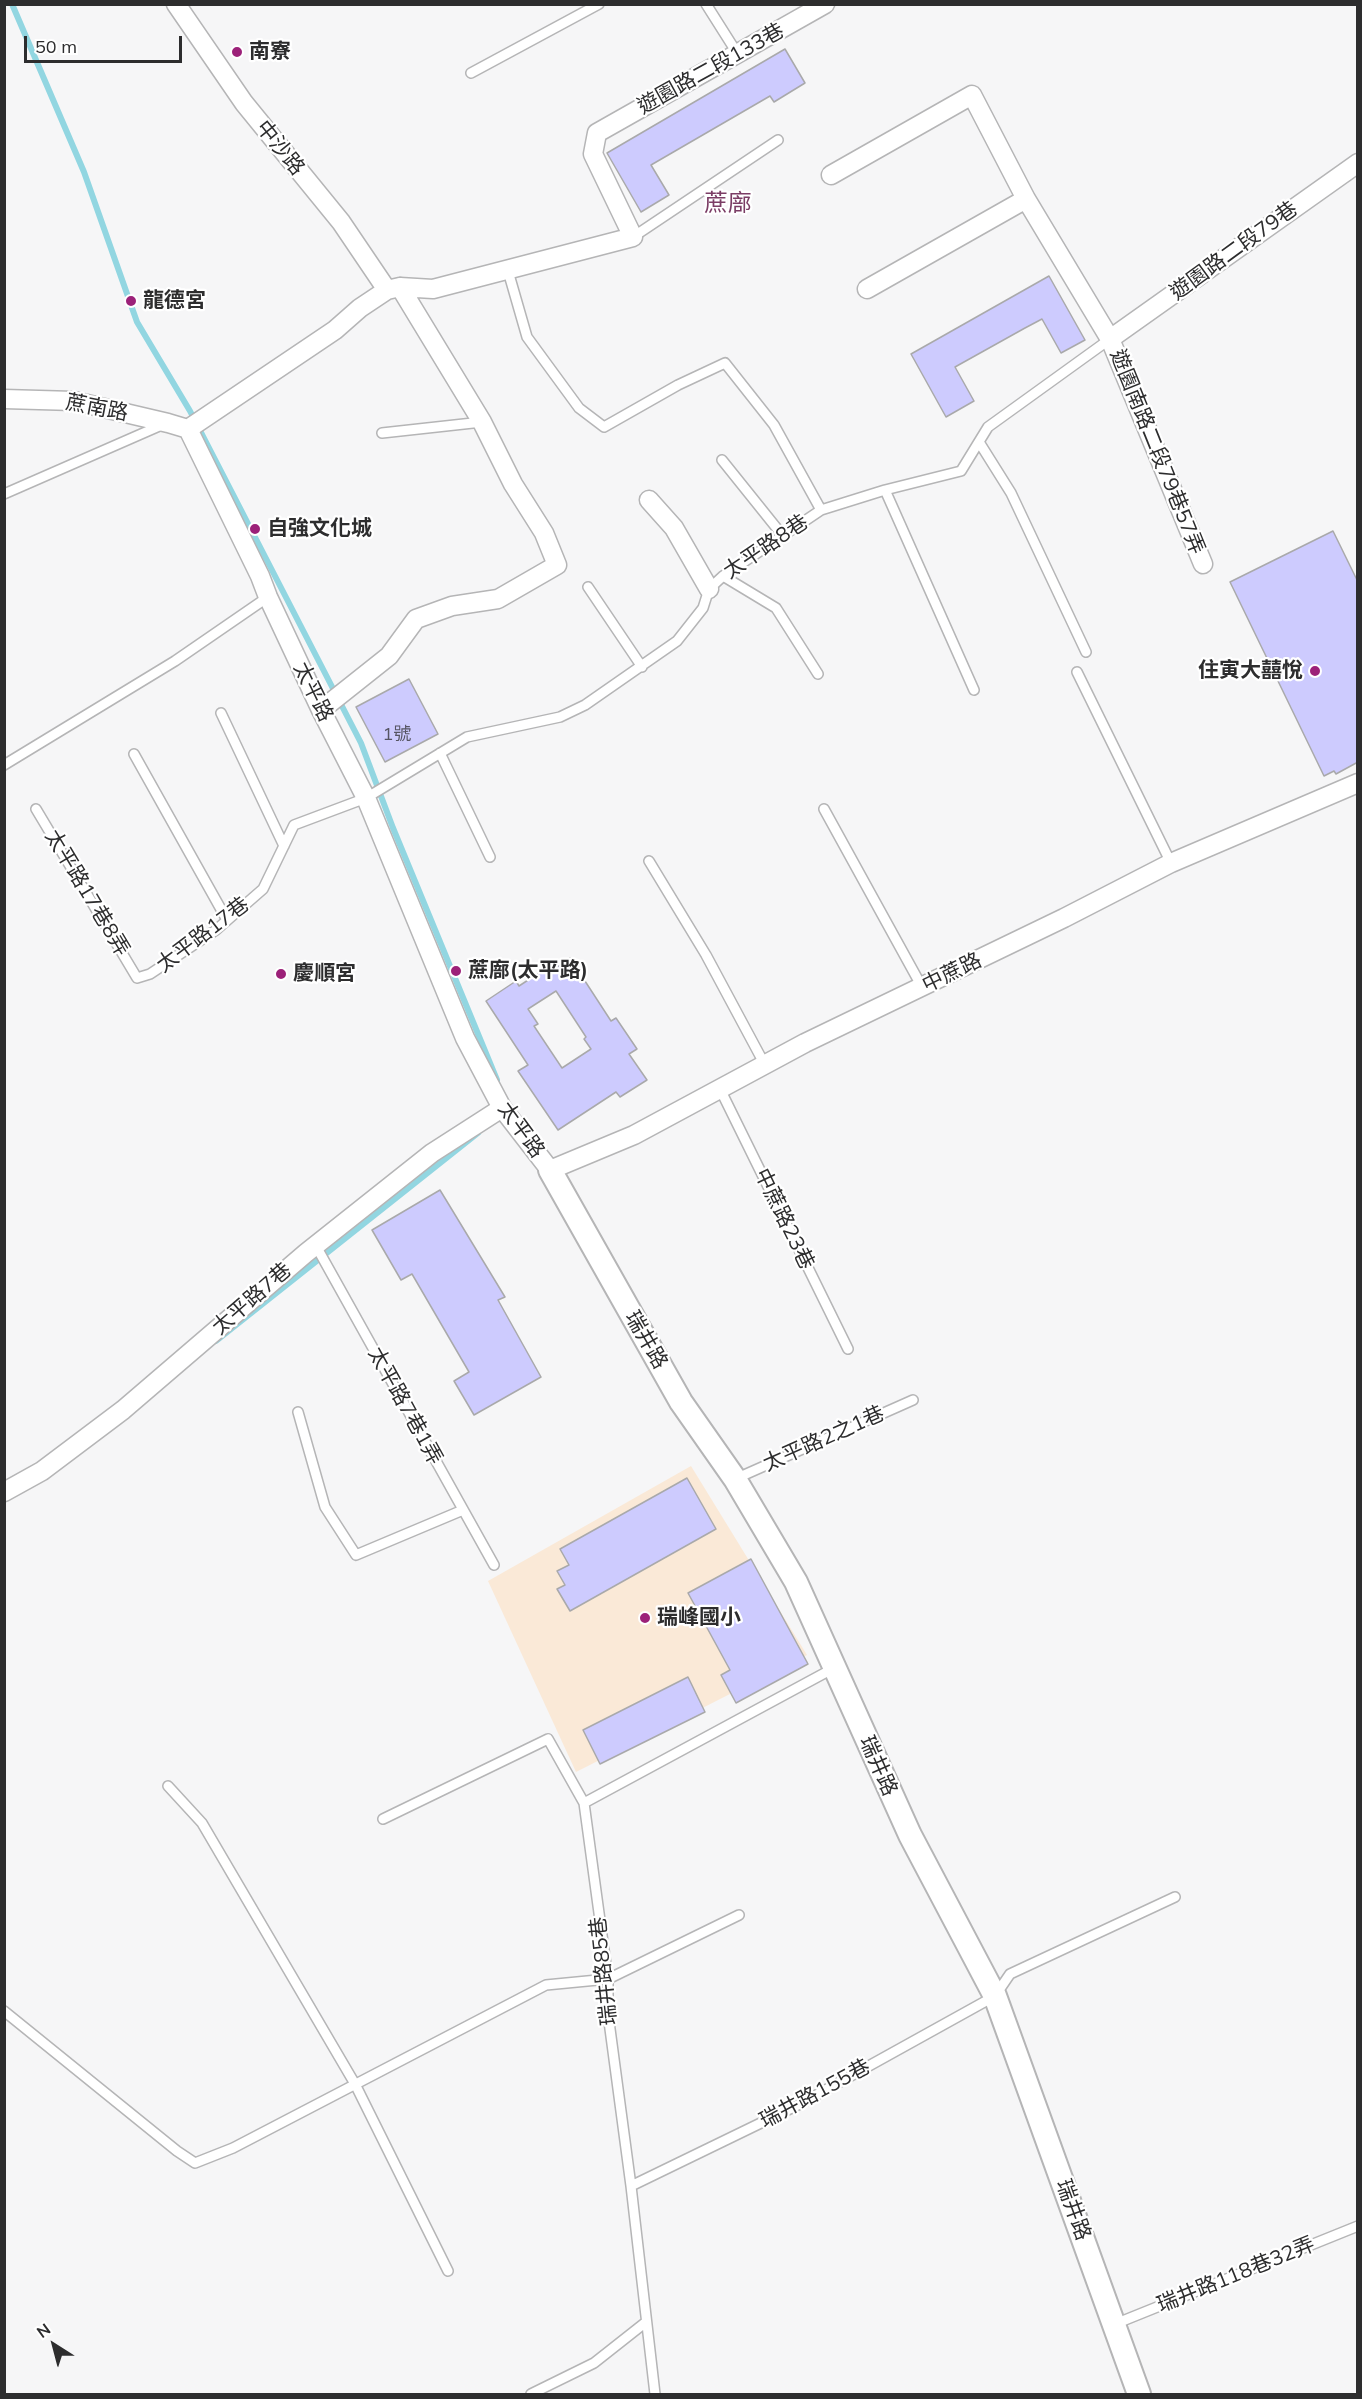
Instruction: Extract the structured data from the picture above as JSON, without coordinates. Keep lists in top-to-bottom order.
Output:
{
  "streets": {
    "street": [
      "遊園路二段133巷",
      "中沙路",
      "遊園路二段79巷",
      "蔗南路",
      "遊園南路二段79巷57弄",
      "太平路",
      "中蔗路",
      "太平路7巷",
      "瑞井路"
    ],
    "lane": [
      "太平路8巷",
      "太平路17巷8弄",
      "太平路17巷",
      "中蔗路23巷",
      "太平路7巷1弄",
      "太平路2之1巷",
      "瑞井路85巷",
      "瑞井路155巷",
      "瑞井路118巷32弄"
    ]
  },
  "crossings": [
    ["中沙路", "太平路"],
    ["遊園路二段79巷", "遊園南路二段79巷57弄"],
    ["遊園路二段79巷", "太平路8巷"],
    ["蔗南路", "太平路"],
    ["遊園南路二段79巷57弄", "太平路8巷"],
    ["太平路8巷", "太平路"],
    ["太平路8巷", "太平路17巷"],
    ["太平路", "太平路17巷"],
    ["太平路", "中蔗路"],
    ["太平路", "太平路7巷"],
    ["太平路", "瑞井路"],
    ["太平路17巷8弄", "太平路17巷"],
    ["中蔗路", "中蔗路23巷"],
    ["中蔗路", "瑞井路"],
    ["太平路7巷", "太平路7巷1弄"],
    ["瑞井路", "太平路2之1巷"],
    ["瑞井路", "瑞井路155巷"],
    ["瑞井路", "瑞井路118巷32弄"],
    ["瑞井路85巷", "瑞井路155巷"]
  ],
  "districts": ["蔗廍"],
  "places": [
    "南寮",
    "龍德宮",
    "自強文化城",
    "住寅大囍悅",
    "蔗廍(太平路)",
    "慶順宮",
    "瑞峰國小"
  ],
  "house_numbers": ["1號"],
  "scale_bar": "50 m",
  "north": "top left"
}
